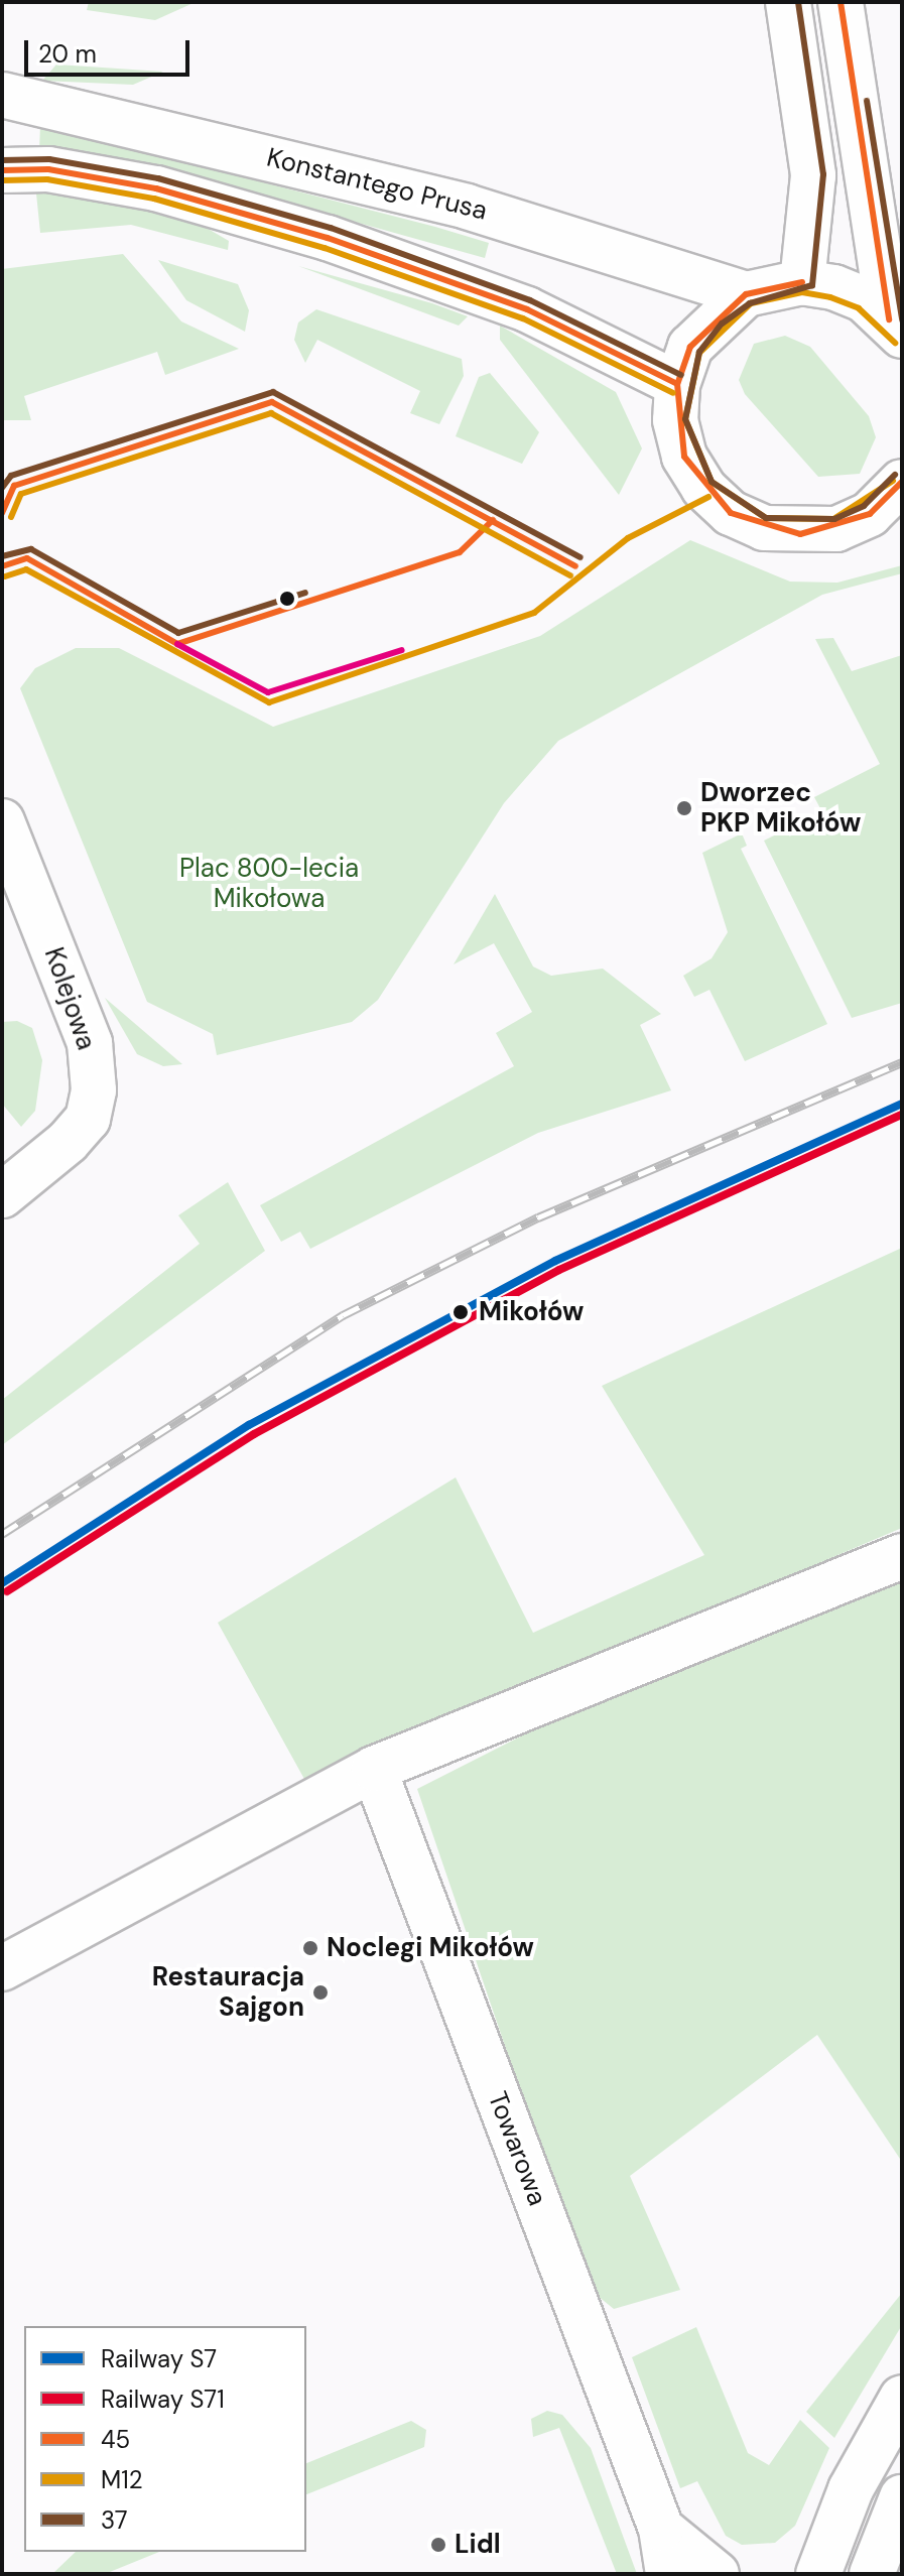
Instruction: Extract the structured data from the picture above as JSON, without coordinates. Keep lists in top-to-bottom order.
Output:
{
  "streets": {
    "street": ["Konstantego Prusa", "Kolejowa", "Towarowa"]
  },
  "parks": ["Plac 800-lecia Mikołowa"],
  "places": [
    "Dworzec PKP Mikołów",
    "Mikołów",
    "Noclegi Mikołów",
    "Restauracja Sajgon",
    "Lidl"
  ],
  "lines": [
    "transit line 45",
    "transit line 37",
    "transit line M12",
    "rail line S7",
    "rail line S71"
  ],
  "legend": [
    "Railway S7",
    "Railway S71",
    "45",
    "M12",
    "37"
  ],
  "scale_bar": "20 m"
}
